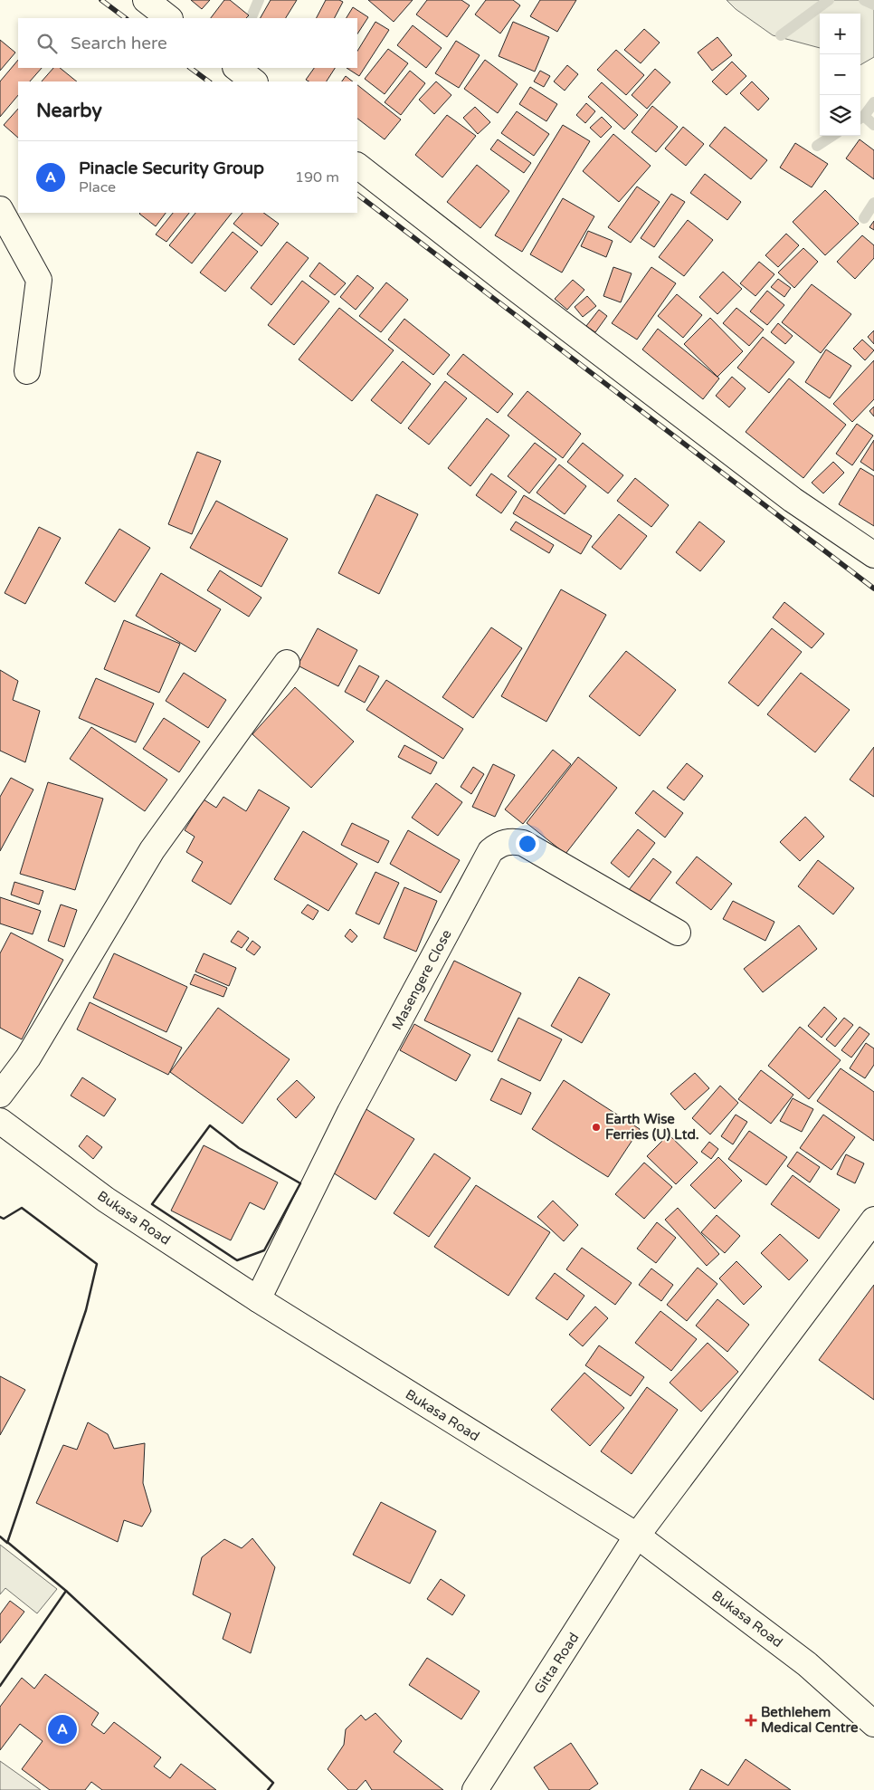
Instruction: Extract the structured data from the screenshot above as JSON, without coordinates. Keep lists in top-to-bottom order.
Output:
{
  "streets": {
    "street": ["Masengere Close", "Bukasa Road", "Gitta Road"]
  },
  "crossings": [
    ["Masengere Close", "Bukasa Road"],
    ["Bukasa Road", "Gitta Road"]
  ],
  "places": {
    "other": ["Earth Wise Ferries (U) Ltd."],
    "health": ["Bethlehem Medical Centre"]
  },
  "page": {
    "map_buttons": ["+", "−"],
    "search": "Search here",
    "heading": "Nearby",
    "list": [
      {
        "mark": "A",
        "name": "Pinacle Security Group",
        "note": "Place",
        "value": "190 m"
      }
    ],
    "pins": "A"
  }
}
